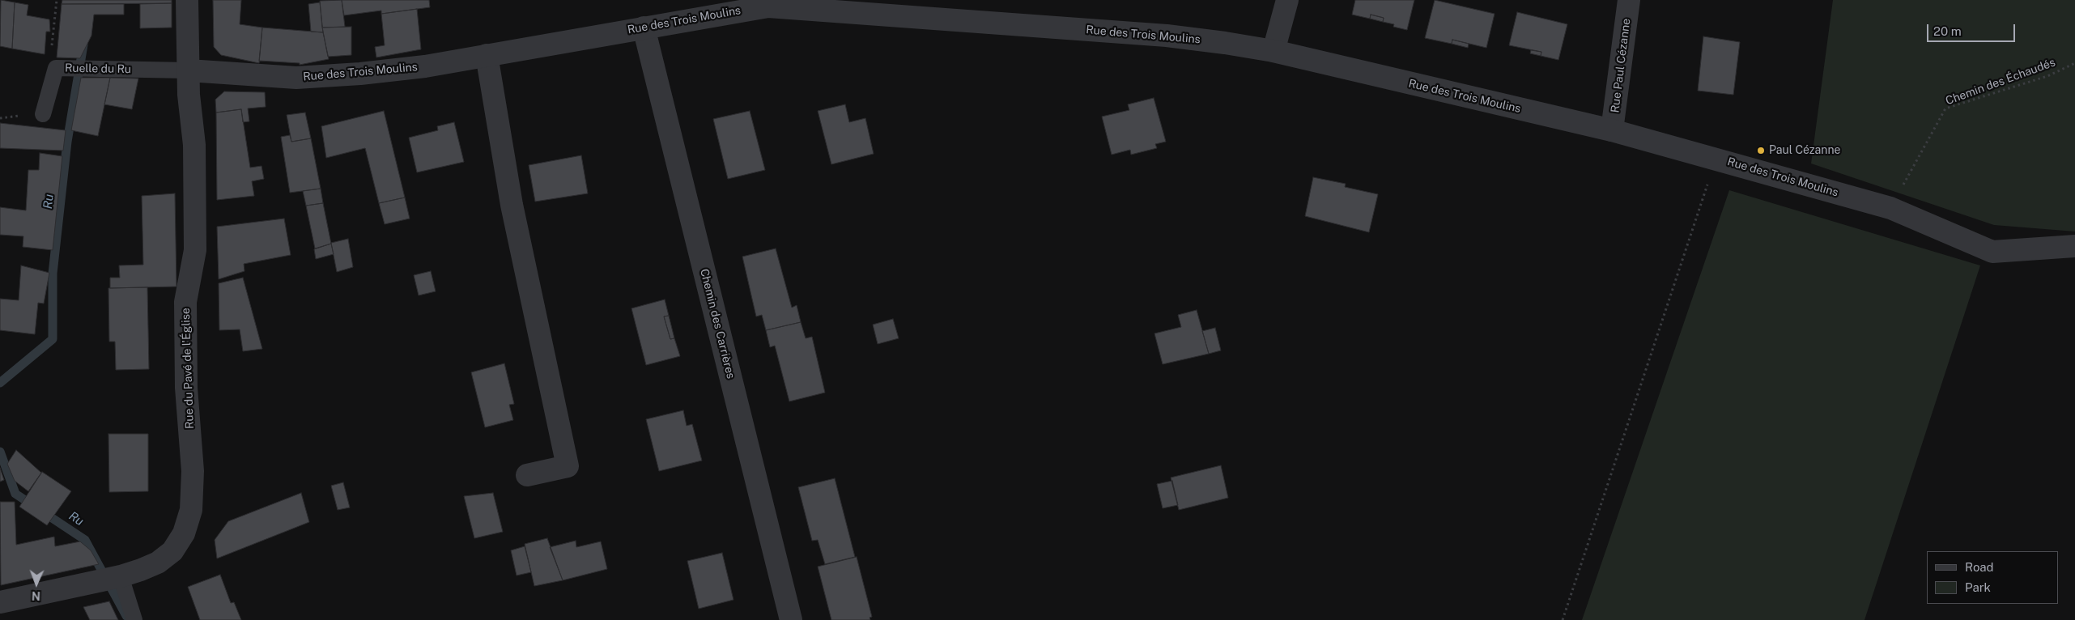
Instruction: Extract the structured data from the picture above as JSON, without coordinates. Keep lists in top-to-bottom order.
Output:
{
  "streets": {
    "street": [
      "Rue des Trois Moulins",
      "Rue Paul Cézanne",
      "Chemin des Carrières",
      "Rue du Pavé de l'Église"
    ],
    "lane": ["Ruelle du Ru"],
    "path": ["Chemin des Échaudés"]
  },
  "crossings": [
    ["Rue des Trois Moulins", "Rue Paul Cézanne"],
    ["Rue des Trois Moulins", "Ruelle du Ru"],
    ["Rue des Trois Moulins", "Chemin des Échaudés"],
    ["Rue des Trois Moulins", "Chemin des Carrières"],
    ["Rue des Trois Moulins", "Rue du Pavé de l'Église"],
    ["Ruelle du Ru", "Rue du Pavé de l'Église"]
  ],
  "water": ["Ru"],
  "places": ["Paul Cézanne"],
  "legend": ["Road", "Park"],
  "scale_bar": "20 m",
  "north": "bottom"
}
